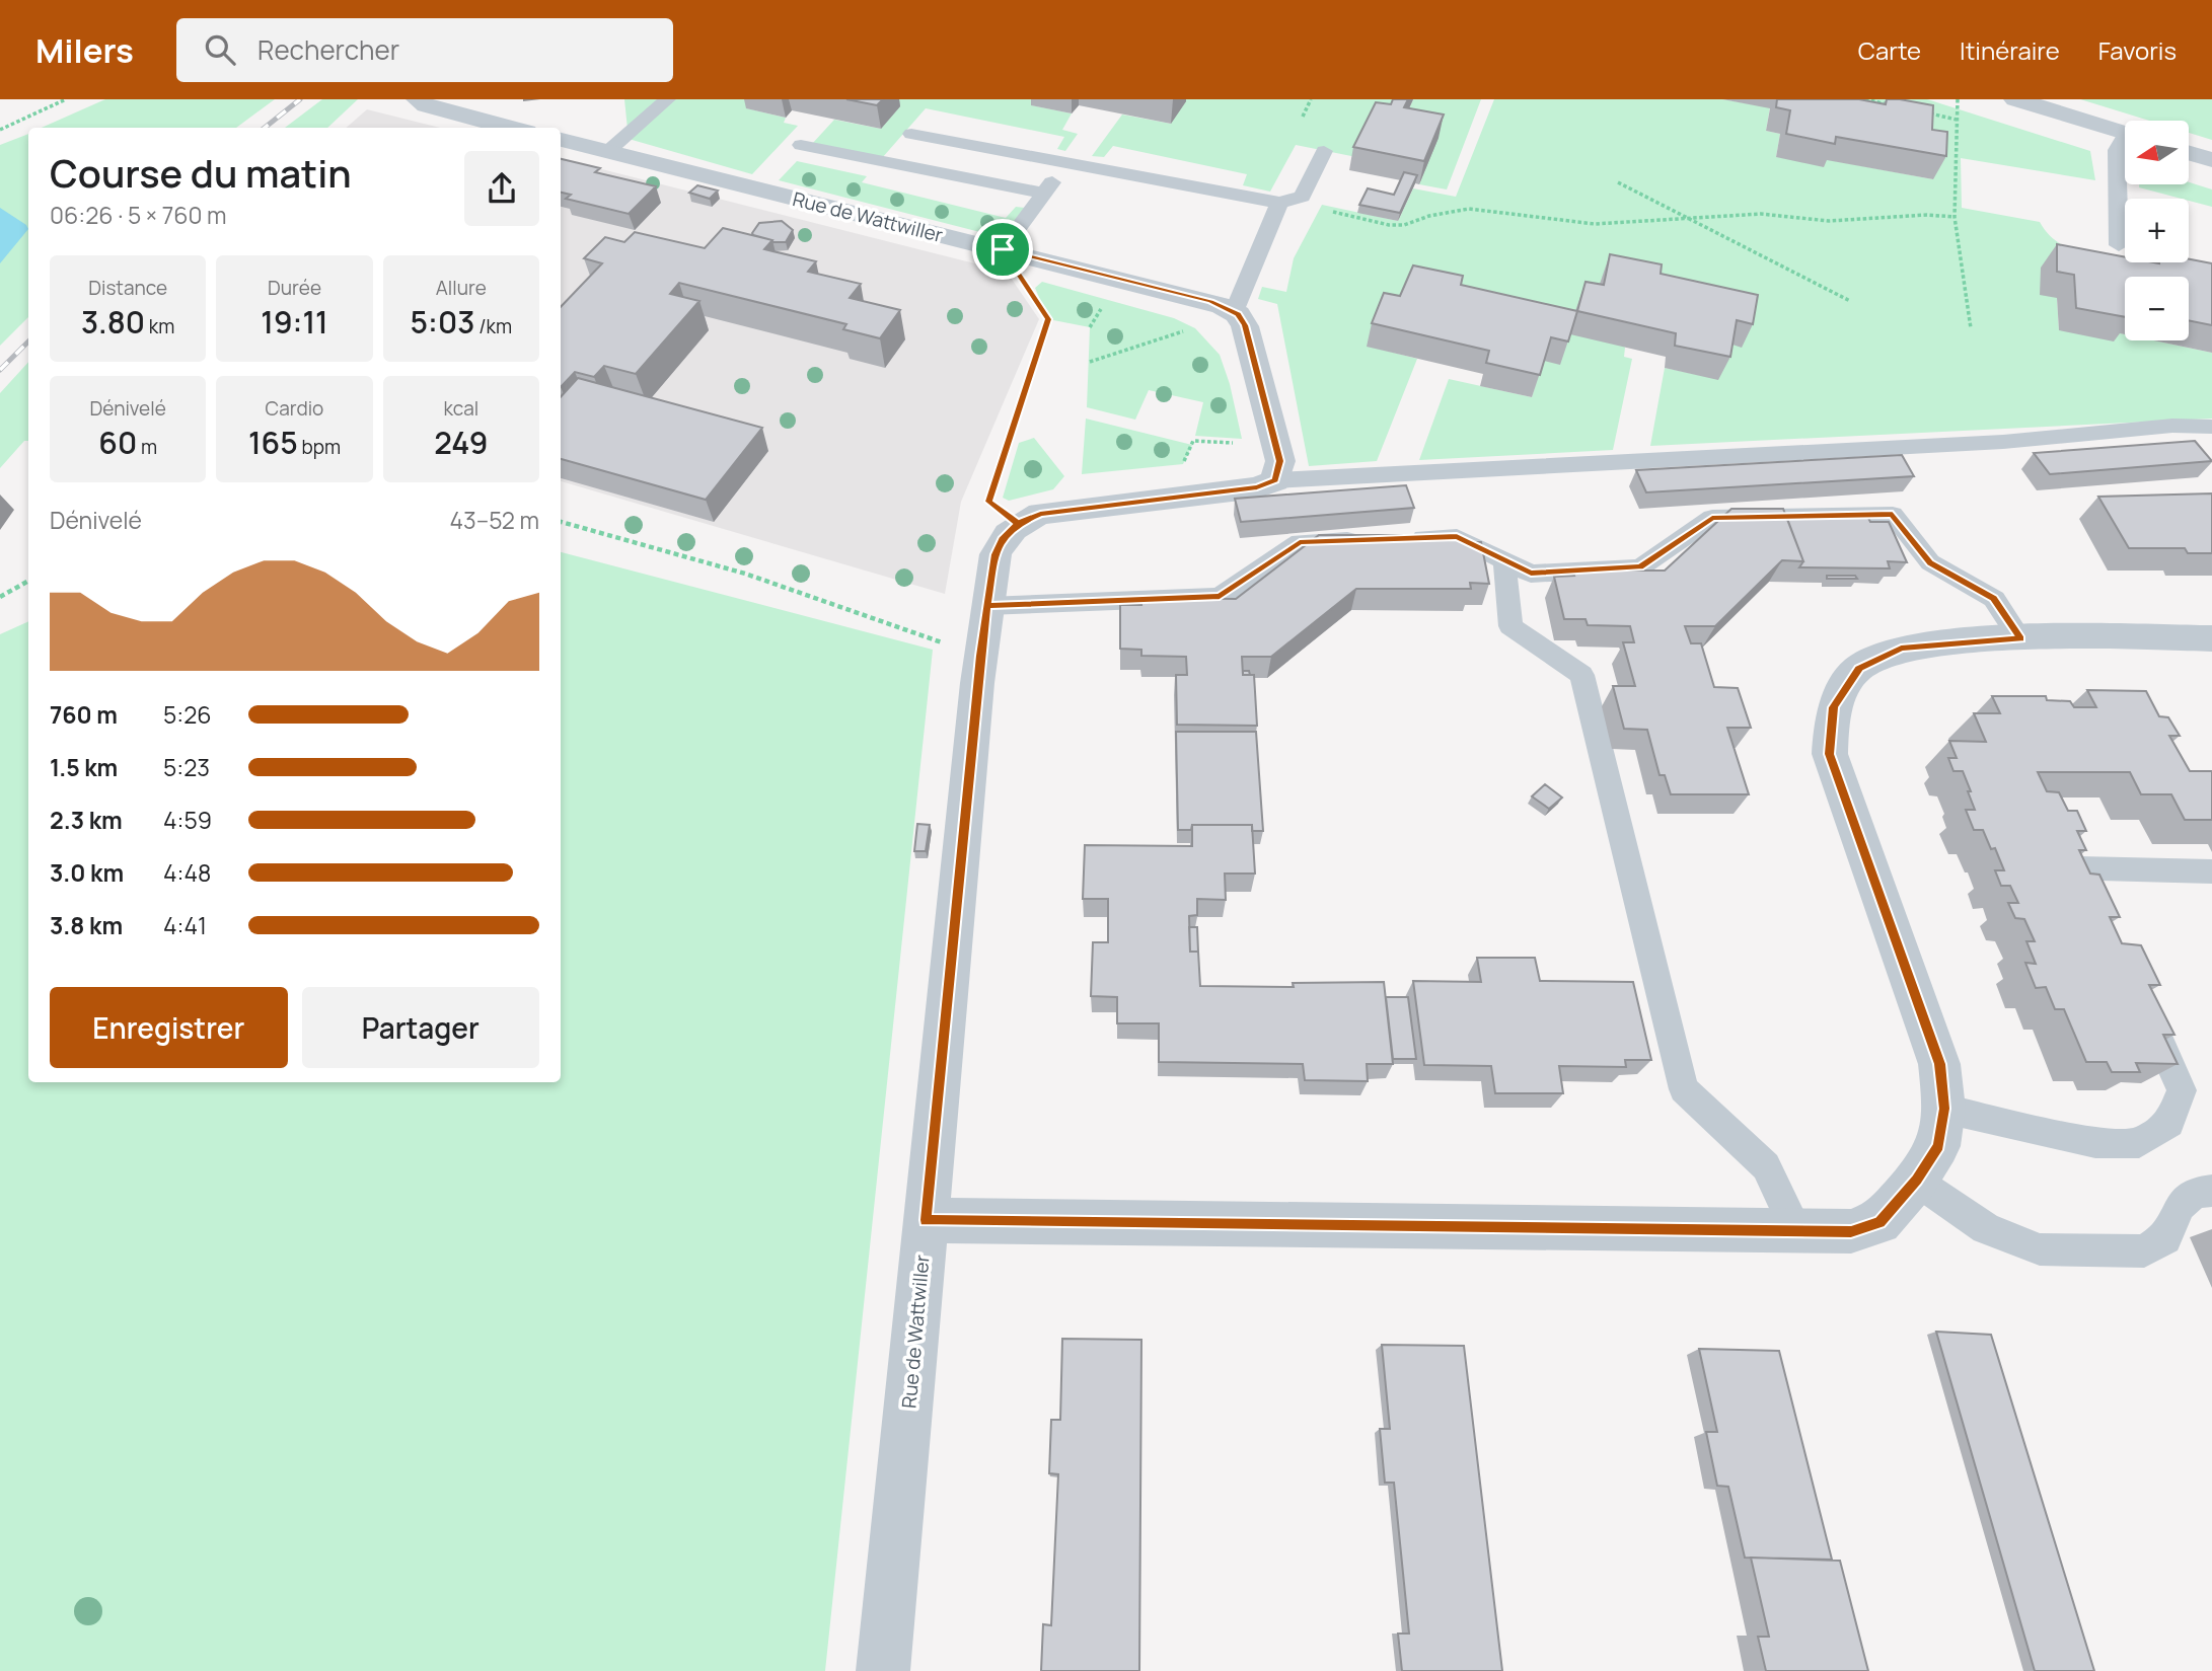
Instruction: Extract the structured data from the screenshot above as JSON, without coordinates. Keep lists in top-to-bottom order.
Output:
{
  "streets": {
    "street": ["Rue de Wattwiller"]
  },
  "north": "left",
  "page": {
    "header": "Milers",
    "search": "Rechercher",
    "nav": ["Carte", "Itinéraire", "Favoris"],
    "map_buttons": ["+", "−"],
    "heading": ["Course du matin", "06:26 · 5 × 760 m"],
    "stats": [
      ["Distance", "3.80 km"],
      ["Durée", "19:11"],
      ["Allure", "5:03 /km"],
      ["Dénivelé", "60 m"],
      ["Cardio", "165 bpm"],
      ["kcal", "249"]
    ],
    "chart": ["Dénivelé", "43–52 m"],
    "list": [
      {
        "name": "760 m",
        "note": "5:26"
      },
      {
        "name": "1.5 km",
        "note": "5:23"
      },
      {
        "name": "2.3 km",
        "note": "4:59"
      },
      {
        "name": "3.0 km",
        "note": "4:48"
      },
      {
        "name": "3.8 km",
        "note": "4:41"
      }
    ],
    "buttons": ["Enregistrer", "Partager"]
  }
}
